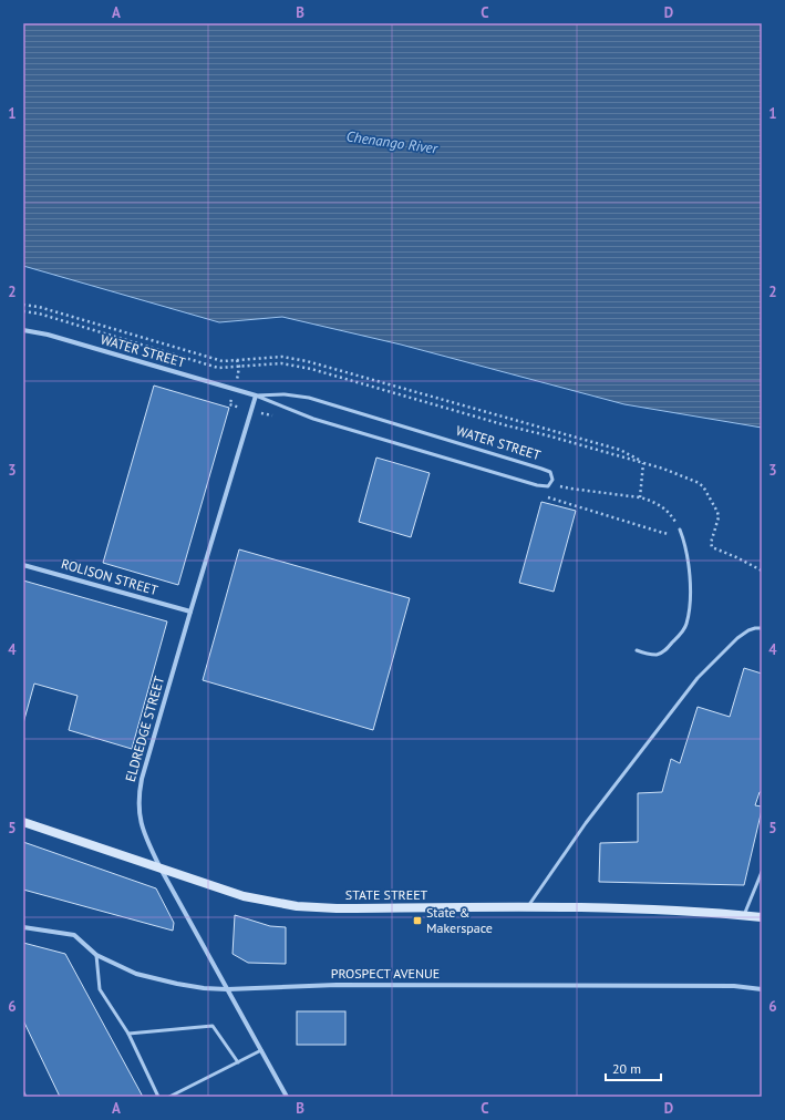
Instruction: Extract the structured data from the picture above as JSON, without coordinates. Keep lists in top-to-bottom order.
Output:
{
  "streets": {
    "street": [
      "WATER STREET",
      "ROLISON STREET",
      "ELDREDGE STREET",
      "STATE STREET",
      "PROSPECT AVENUE"
    ]
  },
  "crossings": [
    ["WATER STREET", "ELDREDGE STREET"],
    ["ROLISON STREET", "ELDREDGE STREET"],
    ["ELDREDGE STREET", "STATE STREET"],
    ["ELDREDGE STREET", "PROSPECT AVENUE"]
  ],
  "water": ["Chenango River"],
  "places": {
    "transit": ["State & Makerspace"]
  },
  "scale_bar": "20 m",
  "grid": {
    "columns": [
      "A",
      "B",
      "C",
      "D"
    ],
    "rows": [
      "1",
      "2",
      "3",
      "4",
      "5",
      "6"
    ]
  }
}
